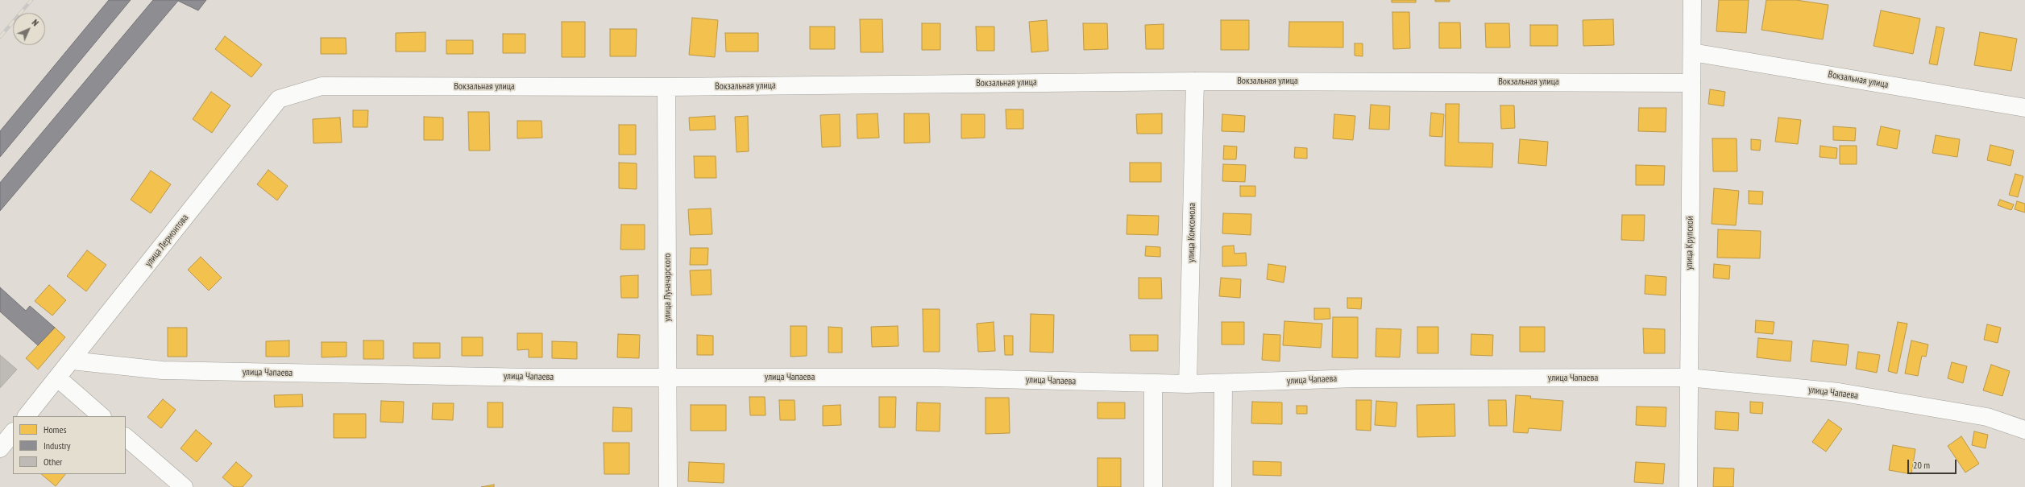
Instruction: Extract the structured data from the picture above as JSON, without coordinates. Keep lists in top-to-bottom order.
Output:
{
  "streets": {
    "street": [
      "Вокзальная улица",
      "улица Комсомола",
      "улица Лермонтова",
      "улица Крупской",
      "улица Луначарского",
      "улица Чапаева"
    ]
  },
  "crossings": [
    ["Вокзальная улица", "улица Комсомола"],
    ["Вокзальная улица", "улица Лермонтова"],
    ["Вокзальная улица", "улица Крупской"],
    ["Вокзальная улица", "улица Луначарского"],
    ["улица Комсомола", "улица Чапаева"],
    ["улица Лермонтова", "улица Чапаева"],
    ["улица Крупской", "улица Чапаева"],
    ["улица Луначарского", "улица Чапаева"]
  ],
  "legend": ["Homes", "Industry", "Other"],
  "scale_bar": "20 m",
  "north": "top right"
}
